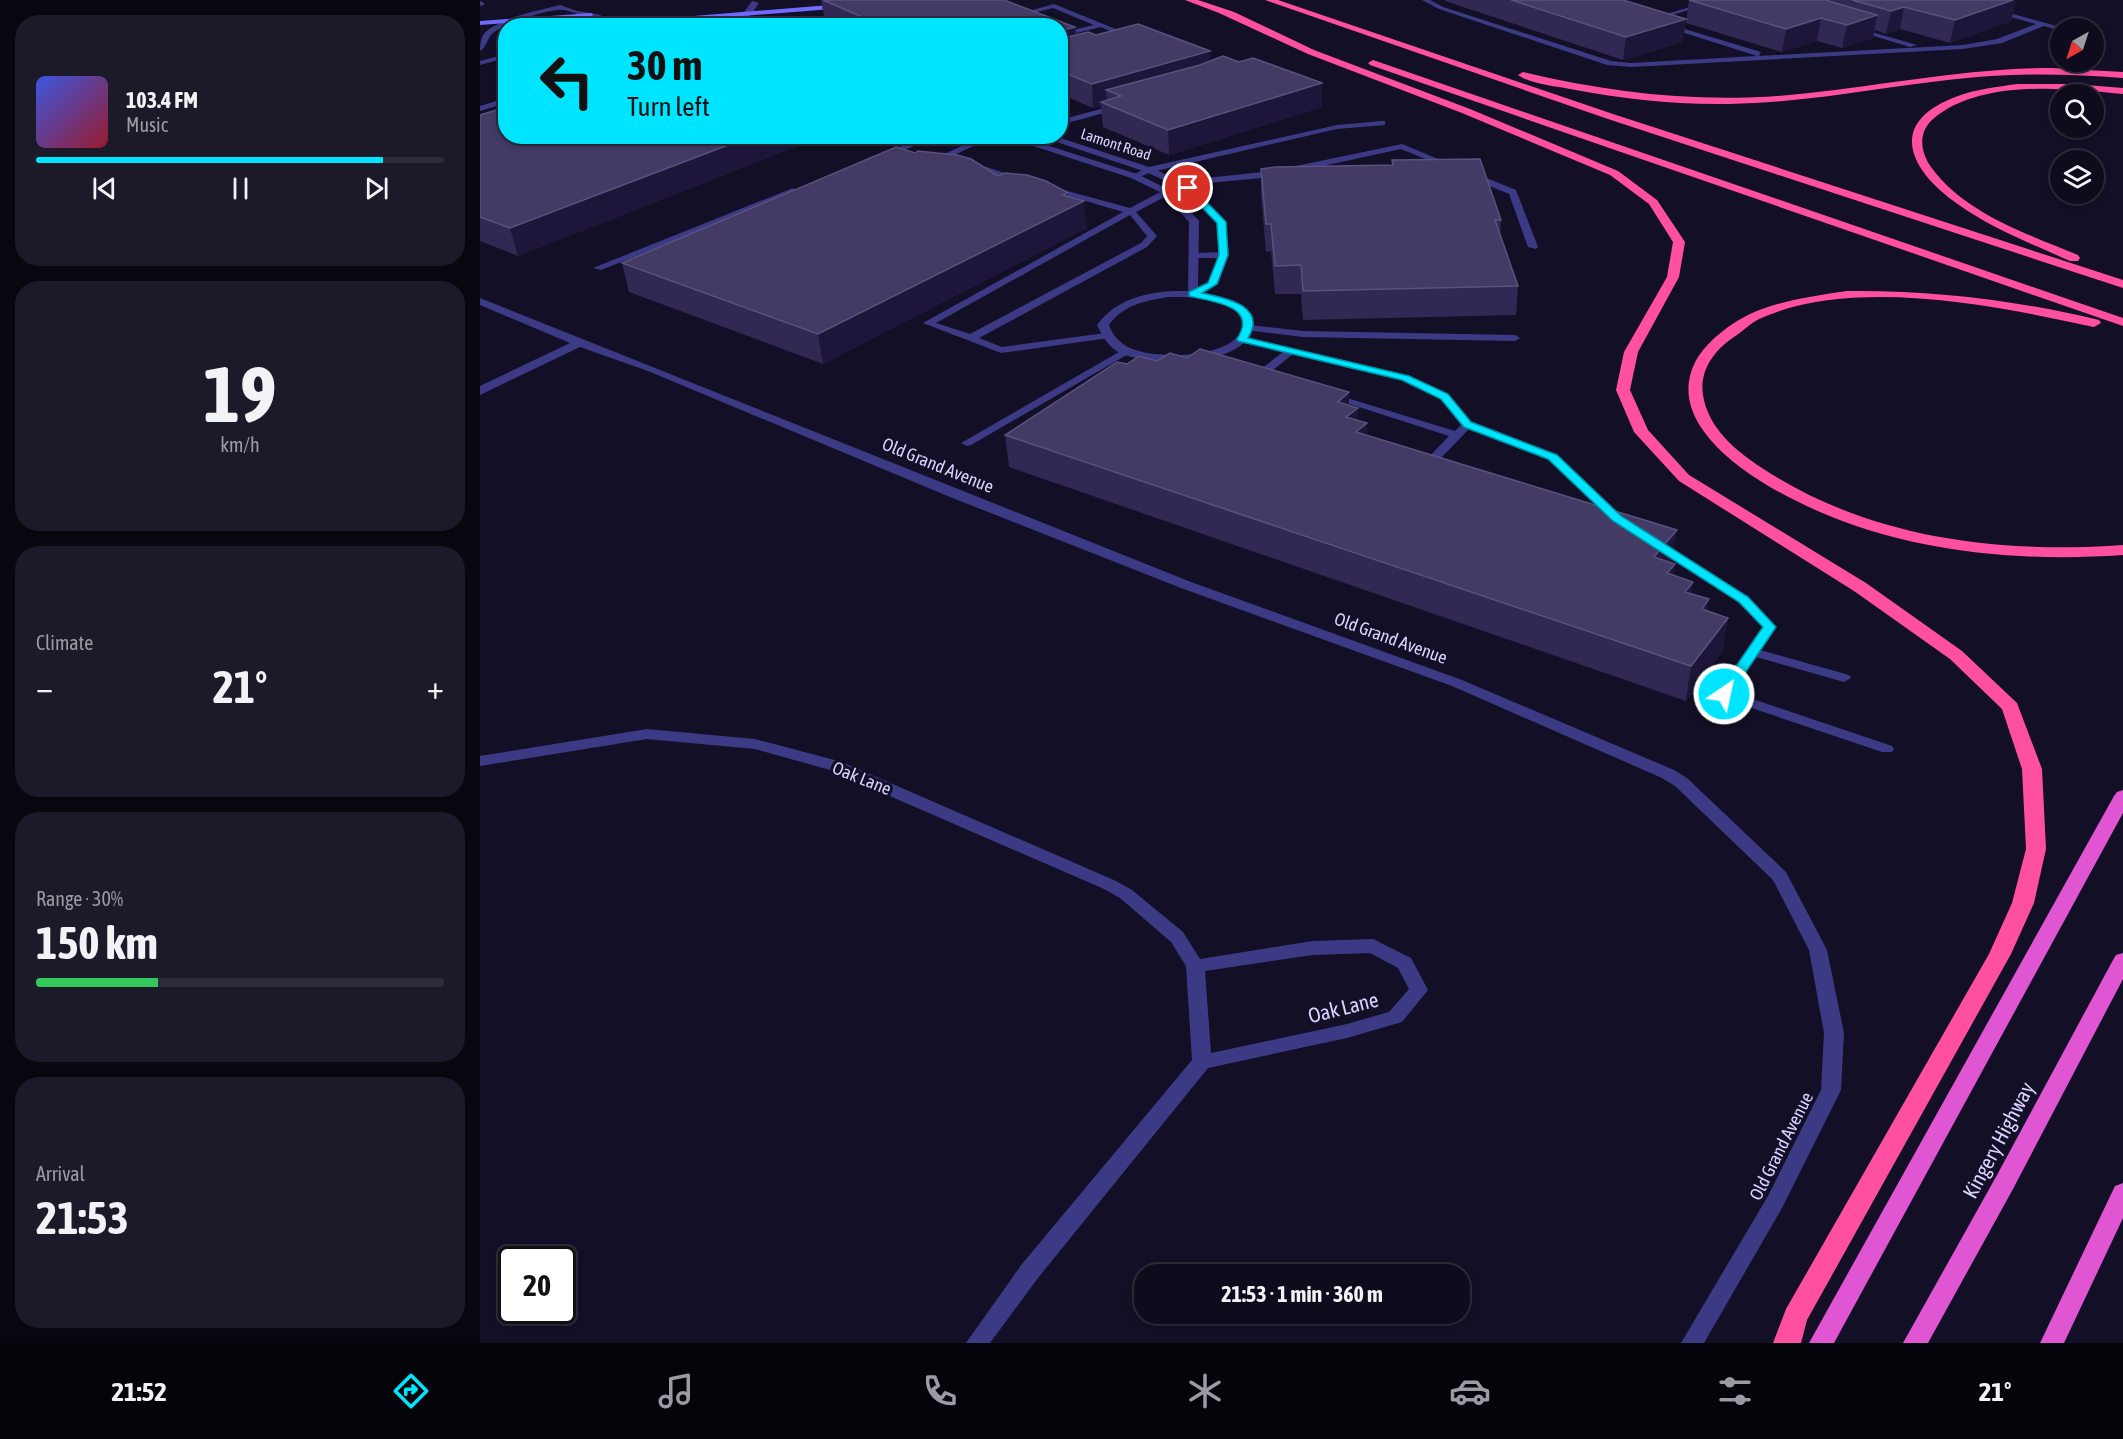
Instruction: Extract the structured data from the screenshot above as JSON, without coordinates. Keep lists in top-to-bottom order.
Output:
{
  "streets": {
    "highway": ["Kingery Highway"],
    "street": ["Lamont Road", "Old Grand Avenue", "Oak Lane"]
  },
  "north": "bottom left",
  "page": {
    "turn": ["30 m", "Turn left"],
    "song": ["103.4 FM", "Music"],
    "tile": [
      ["19", "km/h"],
      "Climate",
      ["Range · 30%", "150 km"],
      ["Arrival", "21:53"]
    ],
    "heat": ["−", "21°", "+"],
    "limit": "20",
    "trip": "21:53 · 1 min · 360 m",
    "tabs": ["21:52", "21°"]
  }
}
